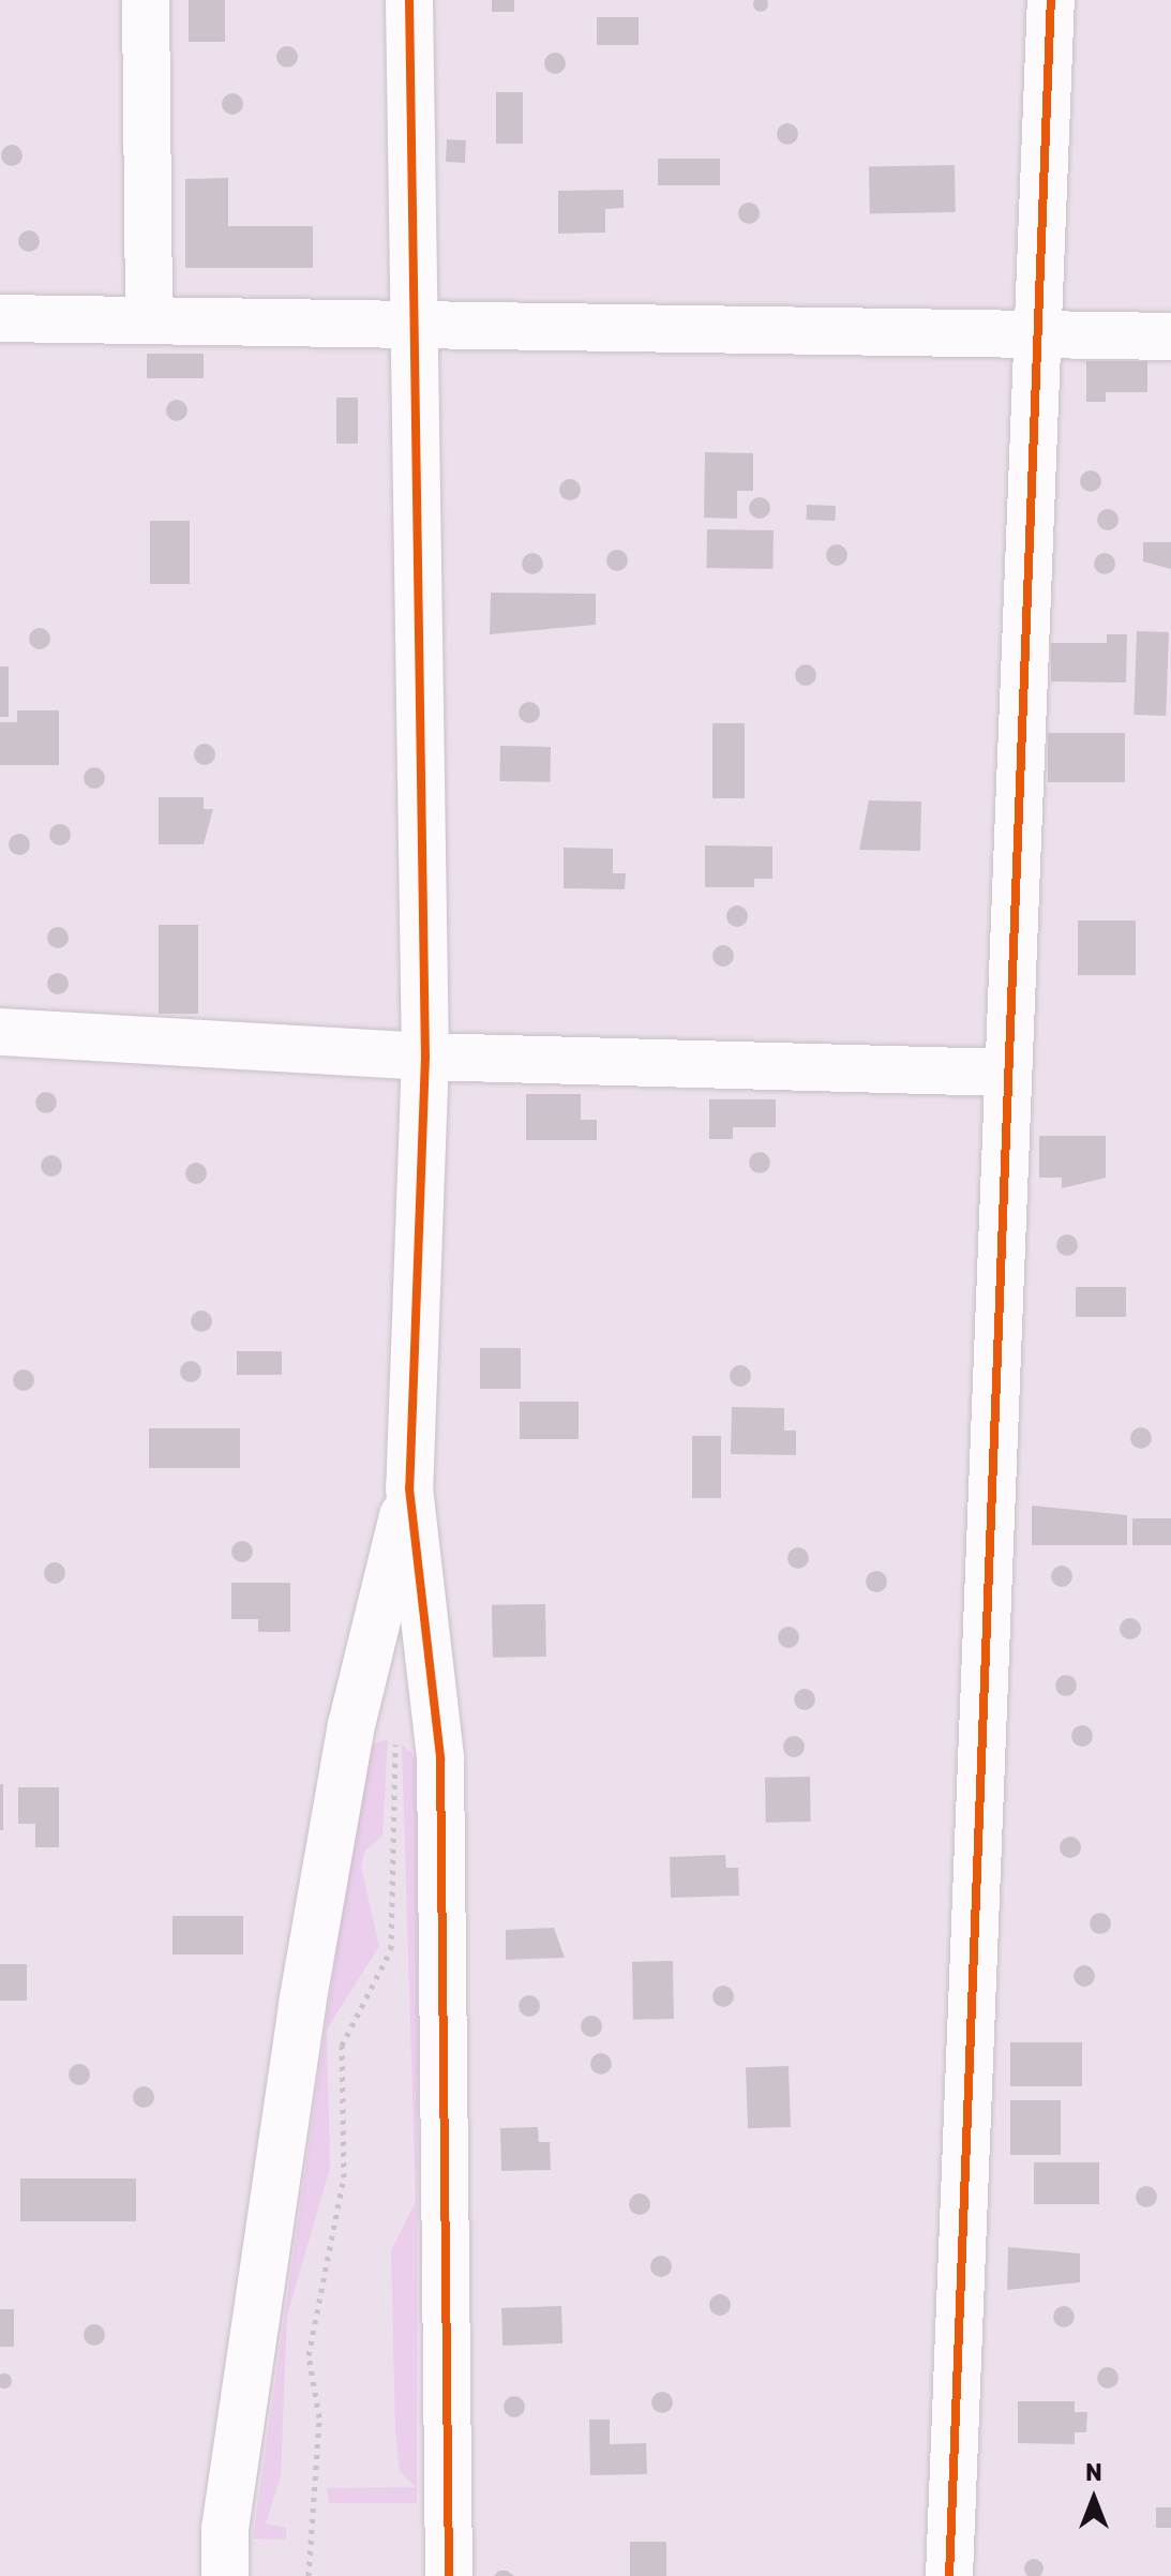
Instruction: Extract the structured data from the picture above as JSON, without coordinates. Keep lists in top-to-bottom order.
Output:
{
  "north": "top"
}
